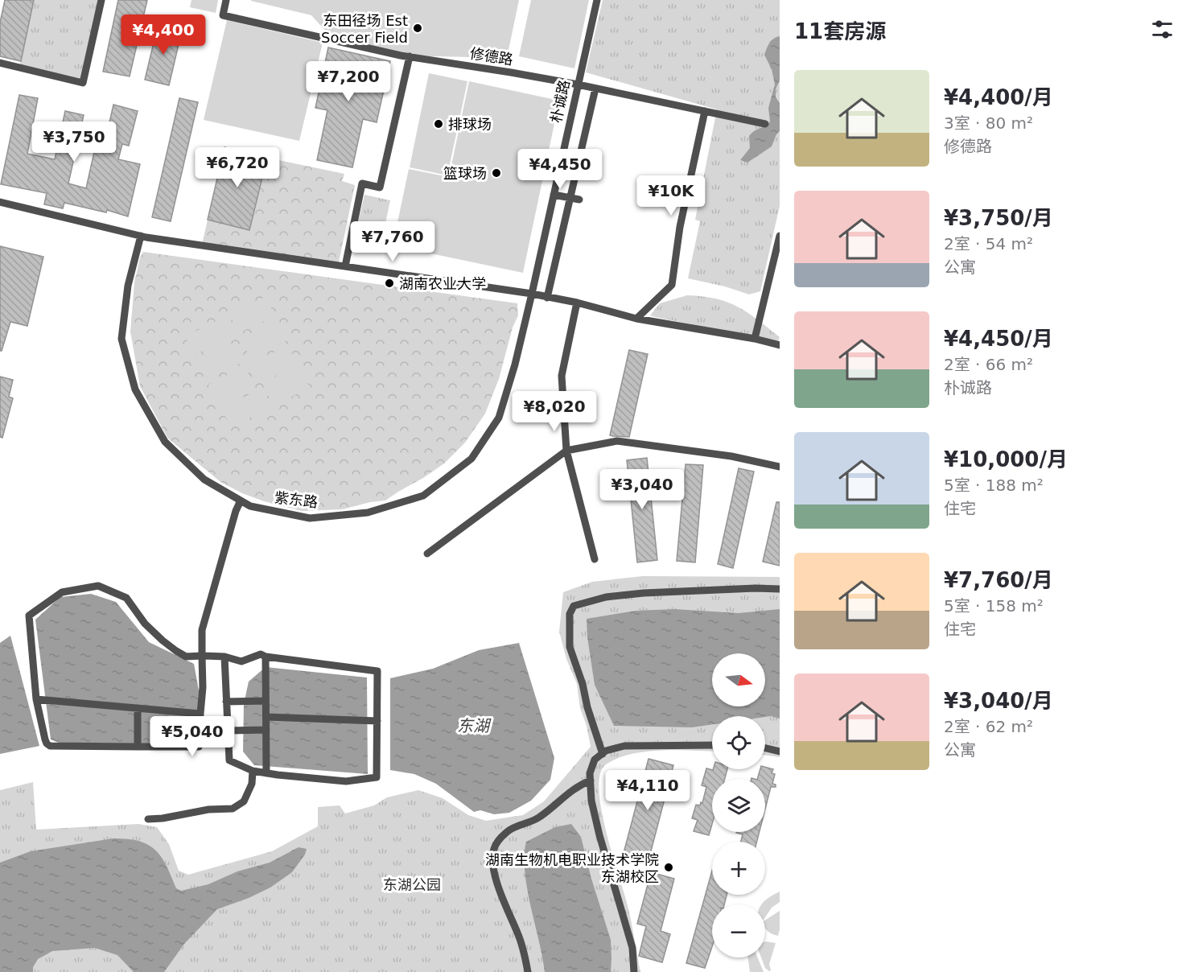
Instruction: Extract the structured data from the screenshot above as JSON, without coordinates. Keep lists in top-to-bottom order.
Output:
{
  "streets": {
    "street": ["修德路", "朴诚路", "紫东路"]
  },
  "crossings": [
    ["修德路", "朴诚路"],
    ["朴诚路", "紫东路"]
  ],
  "water": ["东湖"],
  "parks": ["东湖公园"],
  "places": [
    "东田径场 Est Soccer Field",
    "排球场",
    "篮球场",
    "湖南农业大学",
    "湖南生物机电职业技术学院 东湖校区"
  ],
  "north": "right",
  "page": {
    "heading": "11套房源",
    "price": [
      "¥4,400",
      "¥7,200",
      "¥3,750",
      "¥6,720",
      "¥4,450",
      "¥10K",
      "¥7,760",
      "¥8,020",
      "¥3,040",
      "¥5,040",
      "¥4,110"
    ],
    "list": [
      {
        "name": "¥4,400/月",
        "note": "3室 · 80 m² · 修德路"
      },
      {
        "name": "¥3,750/月",
        "note": "2室 · 54 m² · 公寓"
      },
      {
        "name": "¥4,450/月",
        "note": "2室 · 66 m² · 朴诚路"
      },
      {
        "name": "¥10,000/月",
        "note": "5室 · 188 m² · 住宅"
      },
      {
        "name": "¥7,760/月",
        "note": "5室 · 158 m² · 住宅"
      },
      {
        "name": "¥3,040/月",
        "note": "2室 · 62 m² · 公寓"
      }
    ],
    "map_buttons": ["+", "−"]
  }
}
